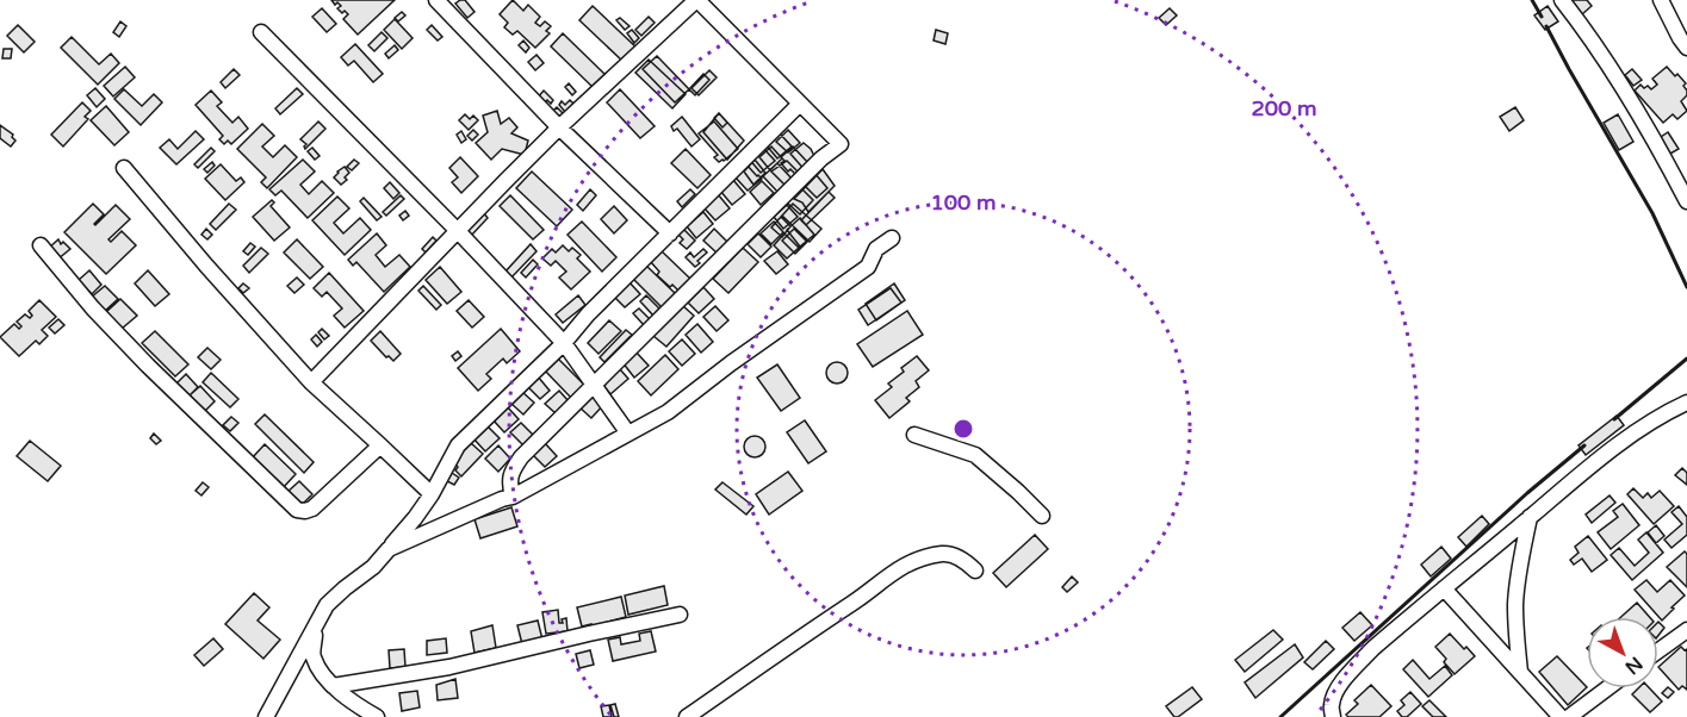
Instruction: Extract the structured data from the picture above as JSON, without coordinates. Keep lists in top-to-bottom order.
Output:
{
  "north": "bottom right",
  "rings": ["200 m", "100 m"]
}
